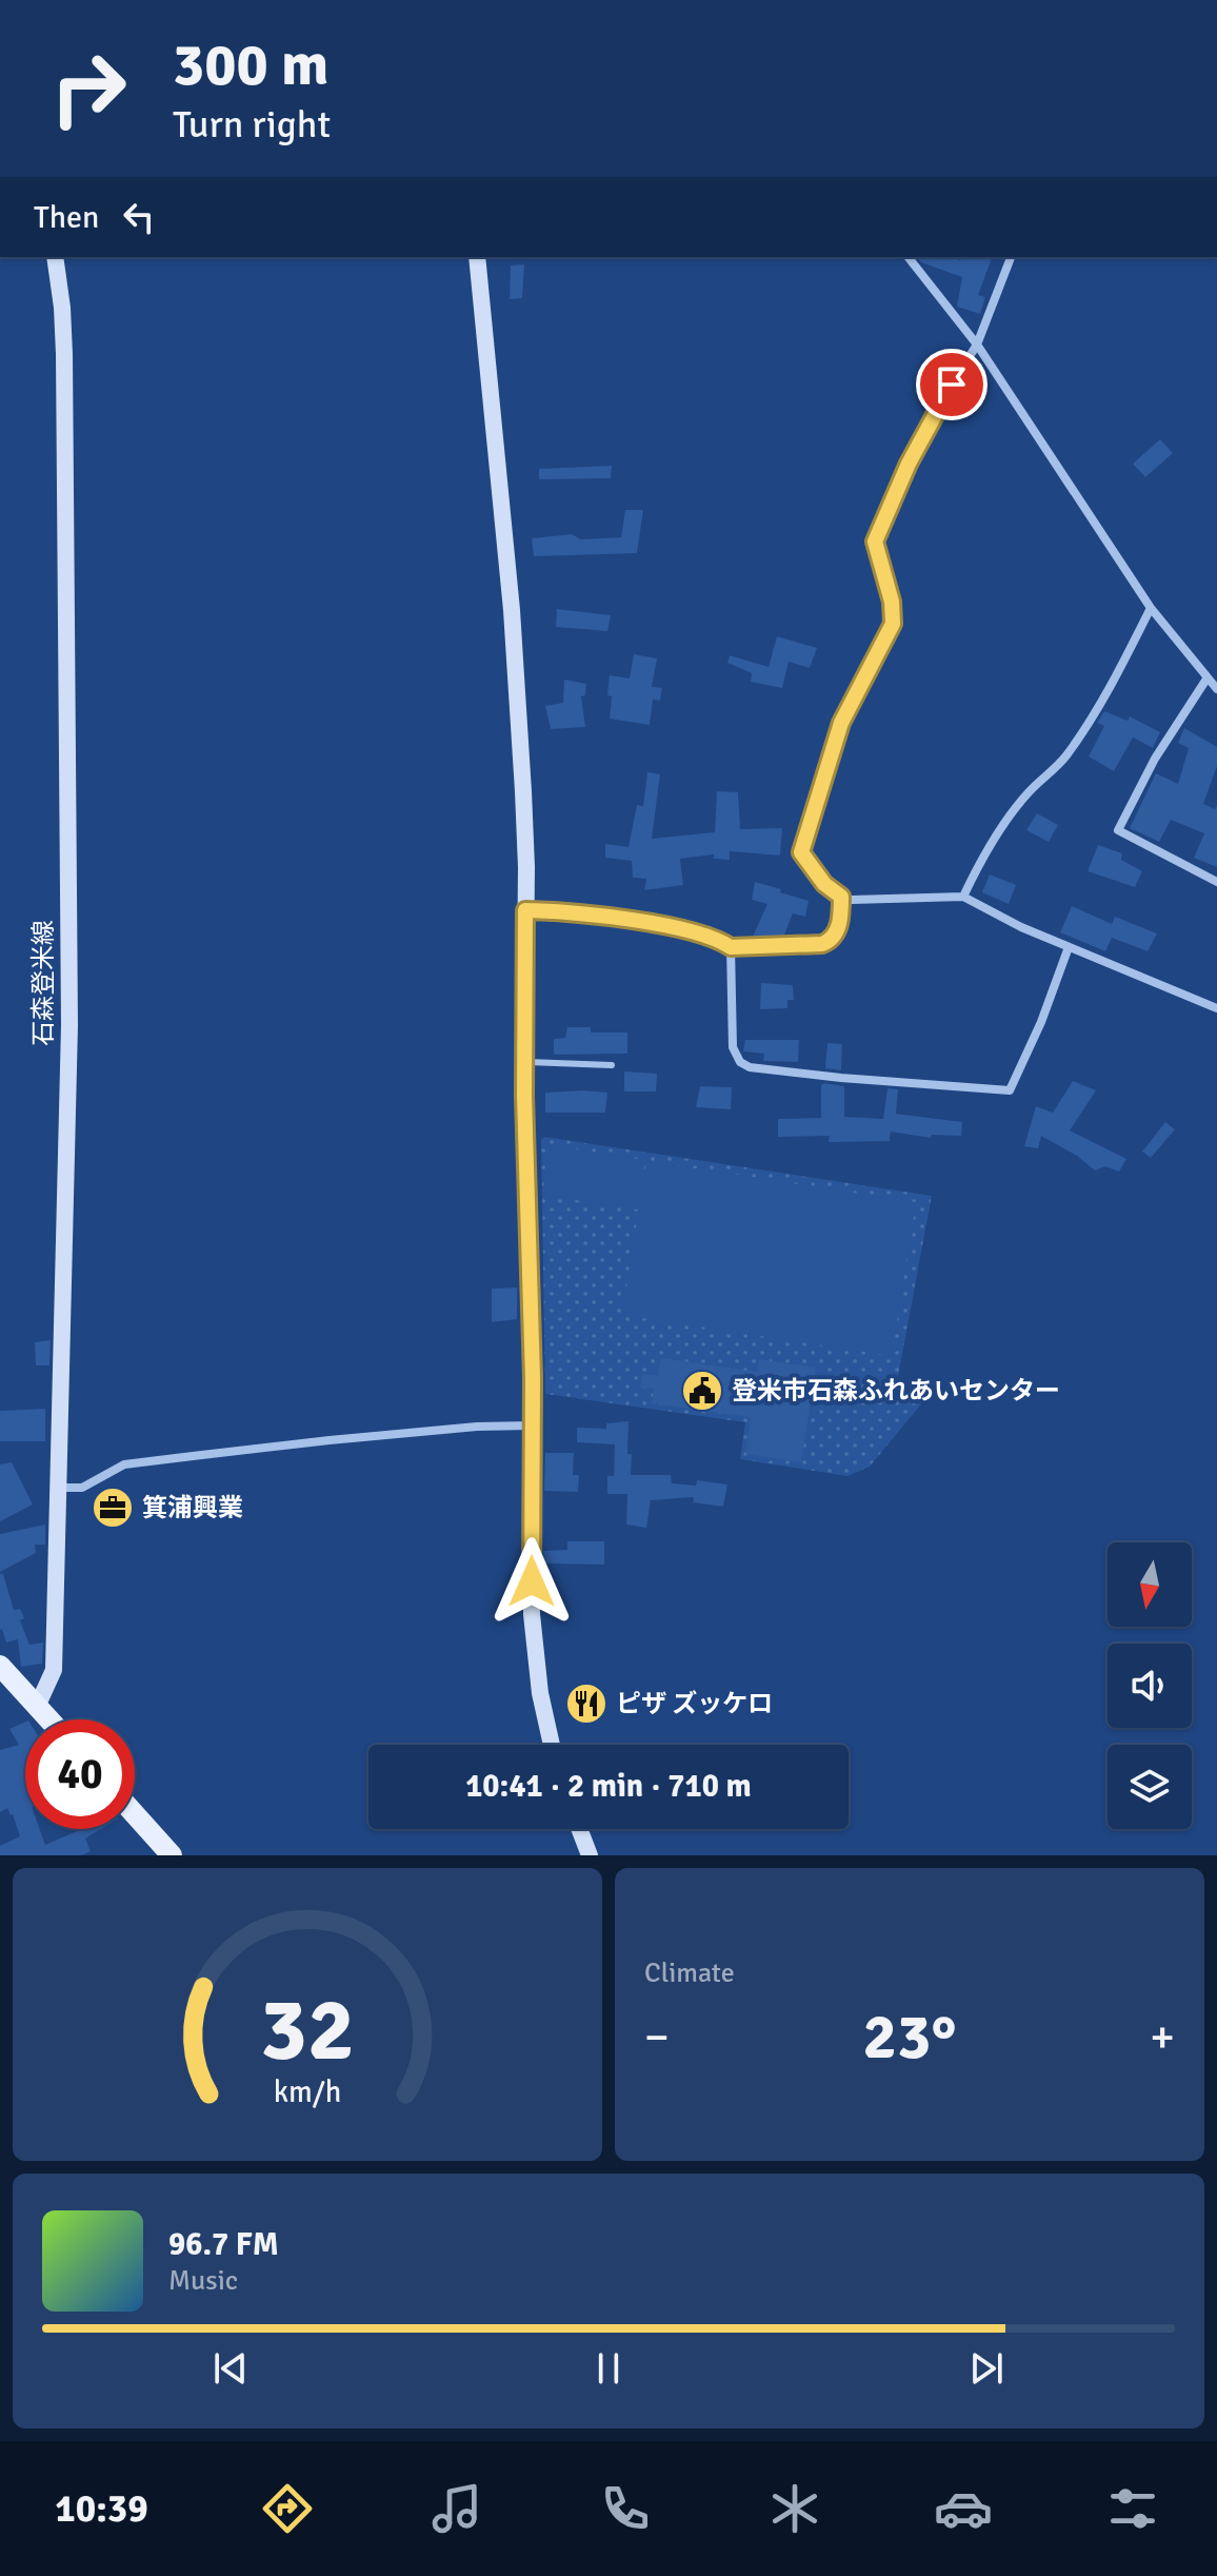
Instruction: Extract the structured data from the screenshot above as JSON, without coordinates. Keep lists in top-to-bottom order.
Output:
{
  "streets": {
    "street": ["石森登米線"]
  },
  "places": {
    "public building": ["登米市石森ふれあいセンター"],
    "office": ["箕浦興業"],
    "restaurant": ["ピザ ズッケロ"]
  },
  "north": "bottom",
  "page": {
    "turn": ["300 m", "Turn right"],
    "then": "Then",
    "limit": "40",
    "trip": "10:41 · 2 min · 710 m",
    "tile": "Climate",
    "heat": ["−", "23°", "+"],
    "song": ["96.7 FM", "Music"],
    "tabs": "10:39",
    "gauge": ["32", "km/h"]
  }
}
